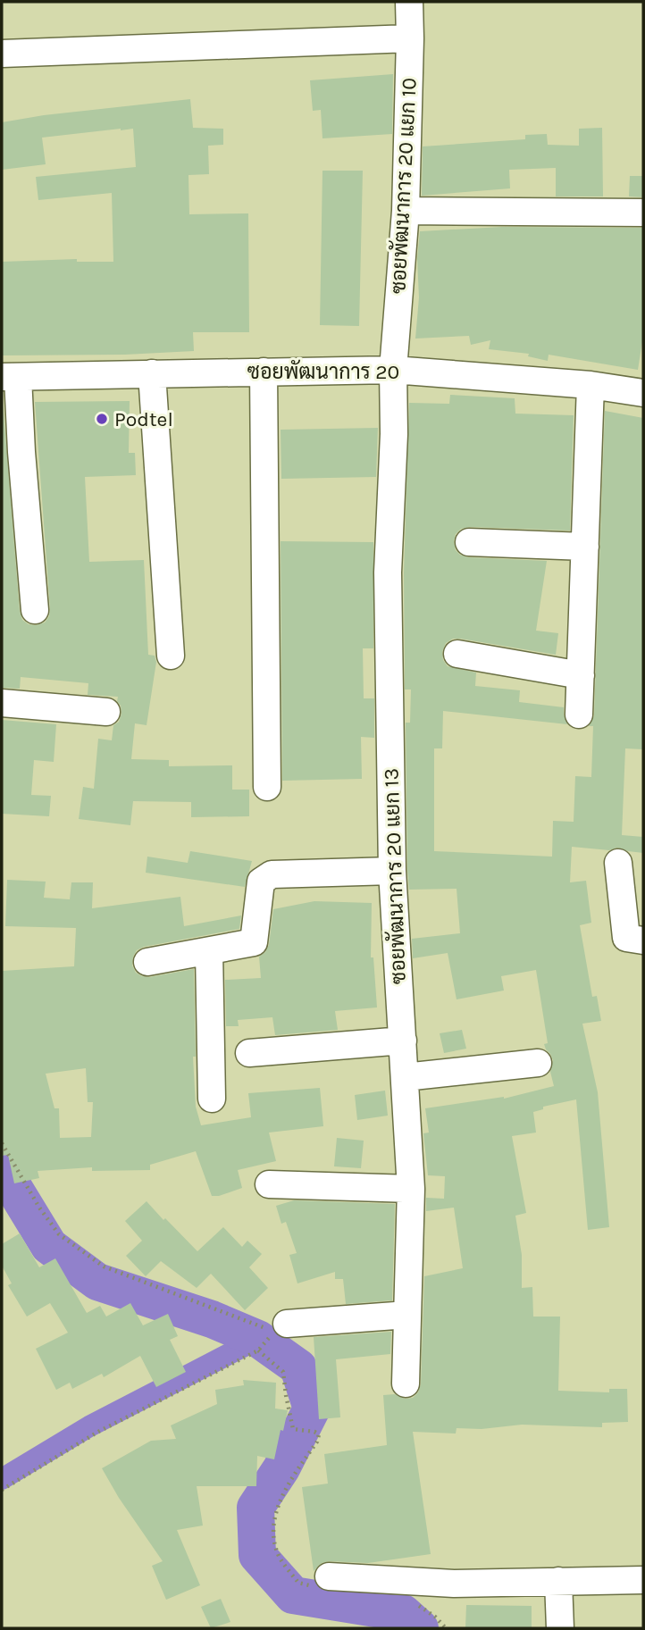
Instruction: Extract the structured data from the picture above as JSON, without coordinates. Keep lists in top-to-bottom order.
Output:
{
  "streets": {
    "street": ["ซอยพัฒนาการ 20 แยก 10", "ซอยพัฒนาการ 20", "ซอยพัฒนาการ 20 แยก 13"]
  },
  "crossings": [
    ["ซอยพัฒนาการ 20 แยก 10", "ซอยพัฒนาการ 20"],
    ["ซอยพัฒนาการ 20 แยก 10", "ซอยพัฒนาการ 20 แยก 13"],
    ["ซอยพัฒนาการ 20", "ซอยพัฒนาการ 20 แยก 13"]
  ],
  "places": ["Podtel"]
}
